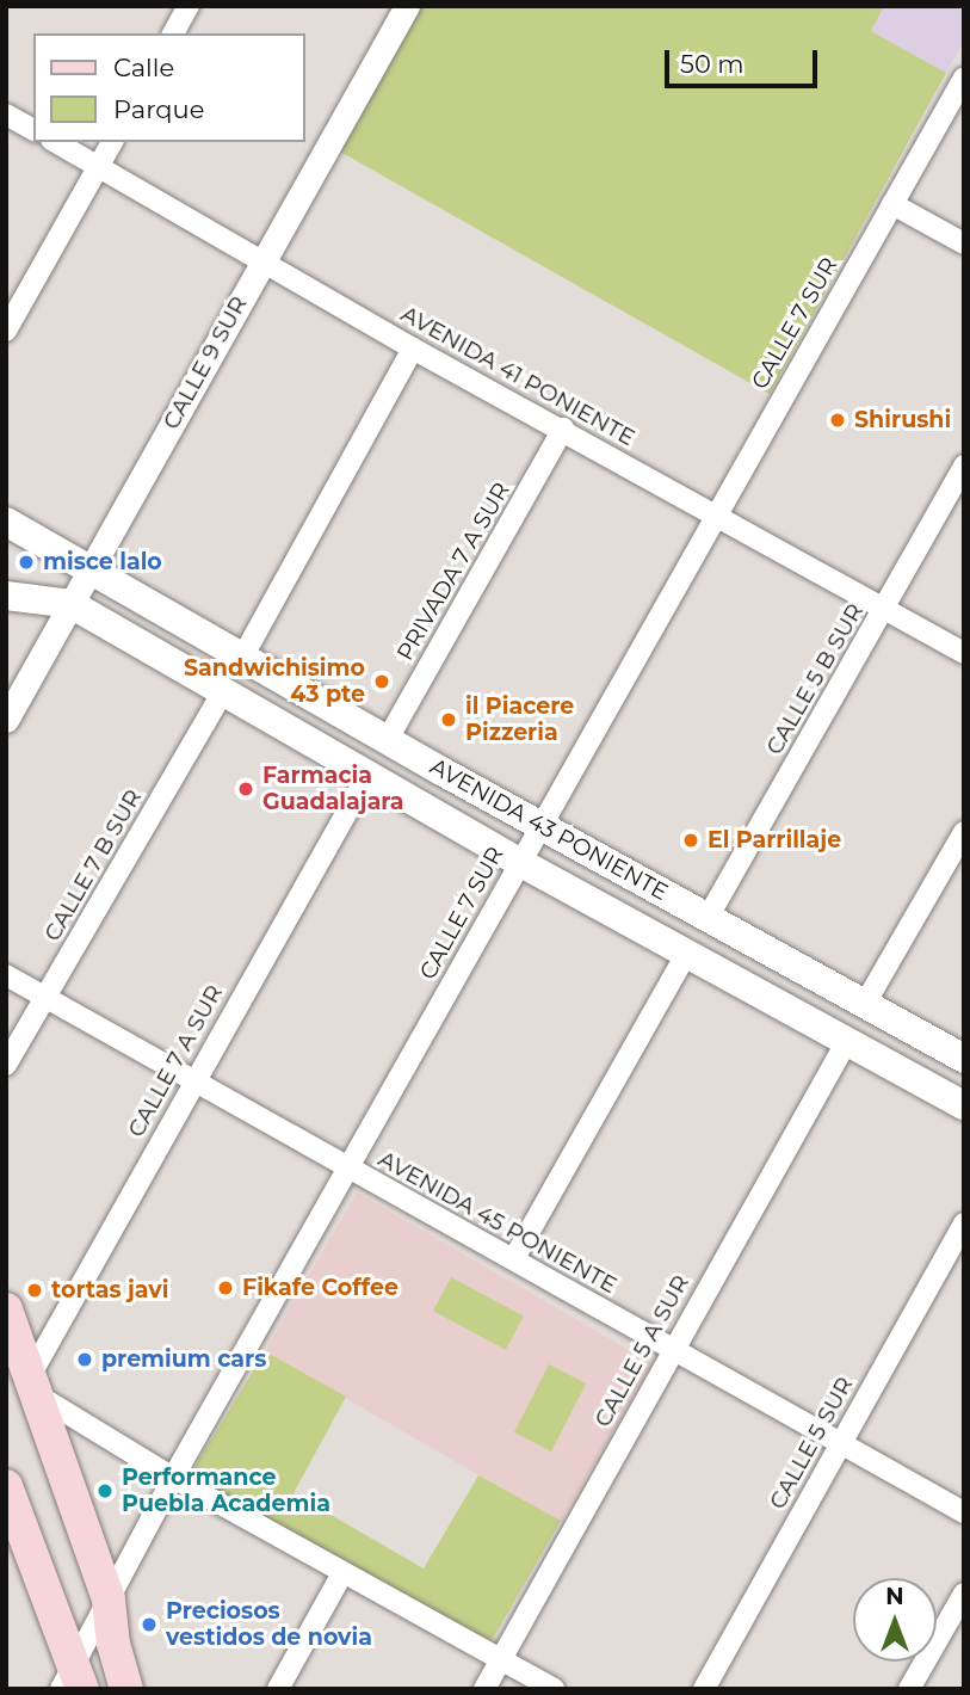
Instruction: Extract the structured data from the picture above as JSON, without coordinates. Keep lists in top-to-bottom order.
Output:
{
  "streets": {
    "main road": ["AVENIDA 43 PONIENTE"],
    "street": [
      "CALLE 7 SUR",
      "CALLE 9 SUR",
      "AVENIDA 41 PONIENTE",
      "PRIVADA 7 A SUR",
      "CALLE 5 B SUR",
      "CALLE 7 B SUR",
      "CALLE 7 A SUR",
      "AVENIDA 45 PONIENTE",
      "CALLE 5 A SUR",
      "CALLE 5 SUR"
    ]
  },
  "crossings": [
    ["CALLE 7 SUR", "AVENIDA 41 PONIENTE"],
    ["CALLE 7 SUR", "AVENIDA 43 PONIENTE"],
    ["CALLE 7 SUR", "AVENIDA 45 PONIENTE"],
    ["CALLE 9 SUR", "AVENIDA 41 PONIENTE"],
    ["CALLE 9 SUR", "AVENIDA 43 PONIENTE"],
    ["AVENIDA 41 PONIENTE", "PRIVADA 7 A SUR"],
    ["AVENIDA 41 PONIENTE", "CALLE 5 B SUR"],
    ["PRIVADA 7 A SUR", "AVENIDA 43 PONIENTE"],
    ["CALLE 5 B SUR", "AVENIDA 43 PONIENTE"],
    ["AVENIDA 43 PONIENTE", "CALLE 7 B SUR"],
    ["AVENIDA 43 PONIENTE", "CALLE 7 A SUR"],
    ["AVENIDA 43 PONIENTE", "CALLE 5 A SUR"],
    ["CALLE 7 B SUR", "AVENIDA 45 PONIENTE"],
    ["CALLE 7 A SUR", "AVENIDA 45 PONIENTE"],
    ["AVENIDA 45 PONIENTE", "CALLE 5 A SUR"],
    ["AVENIDA 45 PONIENTE", "CALLE 5 SUR"]
  ],
  "places": [
    "Shirushi",
    "misce lalo",
    "Sandwichisimo 43 pte",
    "il Piacere Pizzeria",
    "Farmacia Guadalajara",
    "El Parrillaje",
    "Fikafe Coffee",
    "tortas javi",
    "premium cars",
    "Performance Puebla Academia",
    "Preciosos vestidos de novia"
  ],
  "legend": ["Calle", "Parque"],
  "scale_bar": "50 m",
  "north": "top"
}
